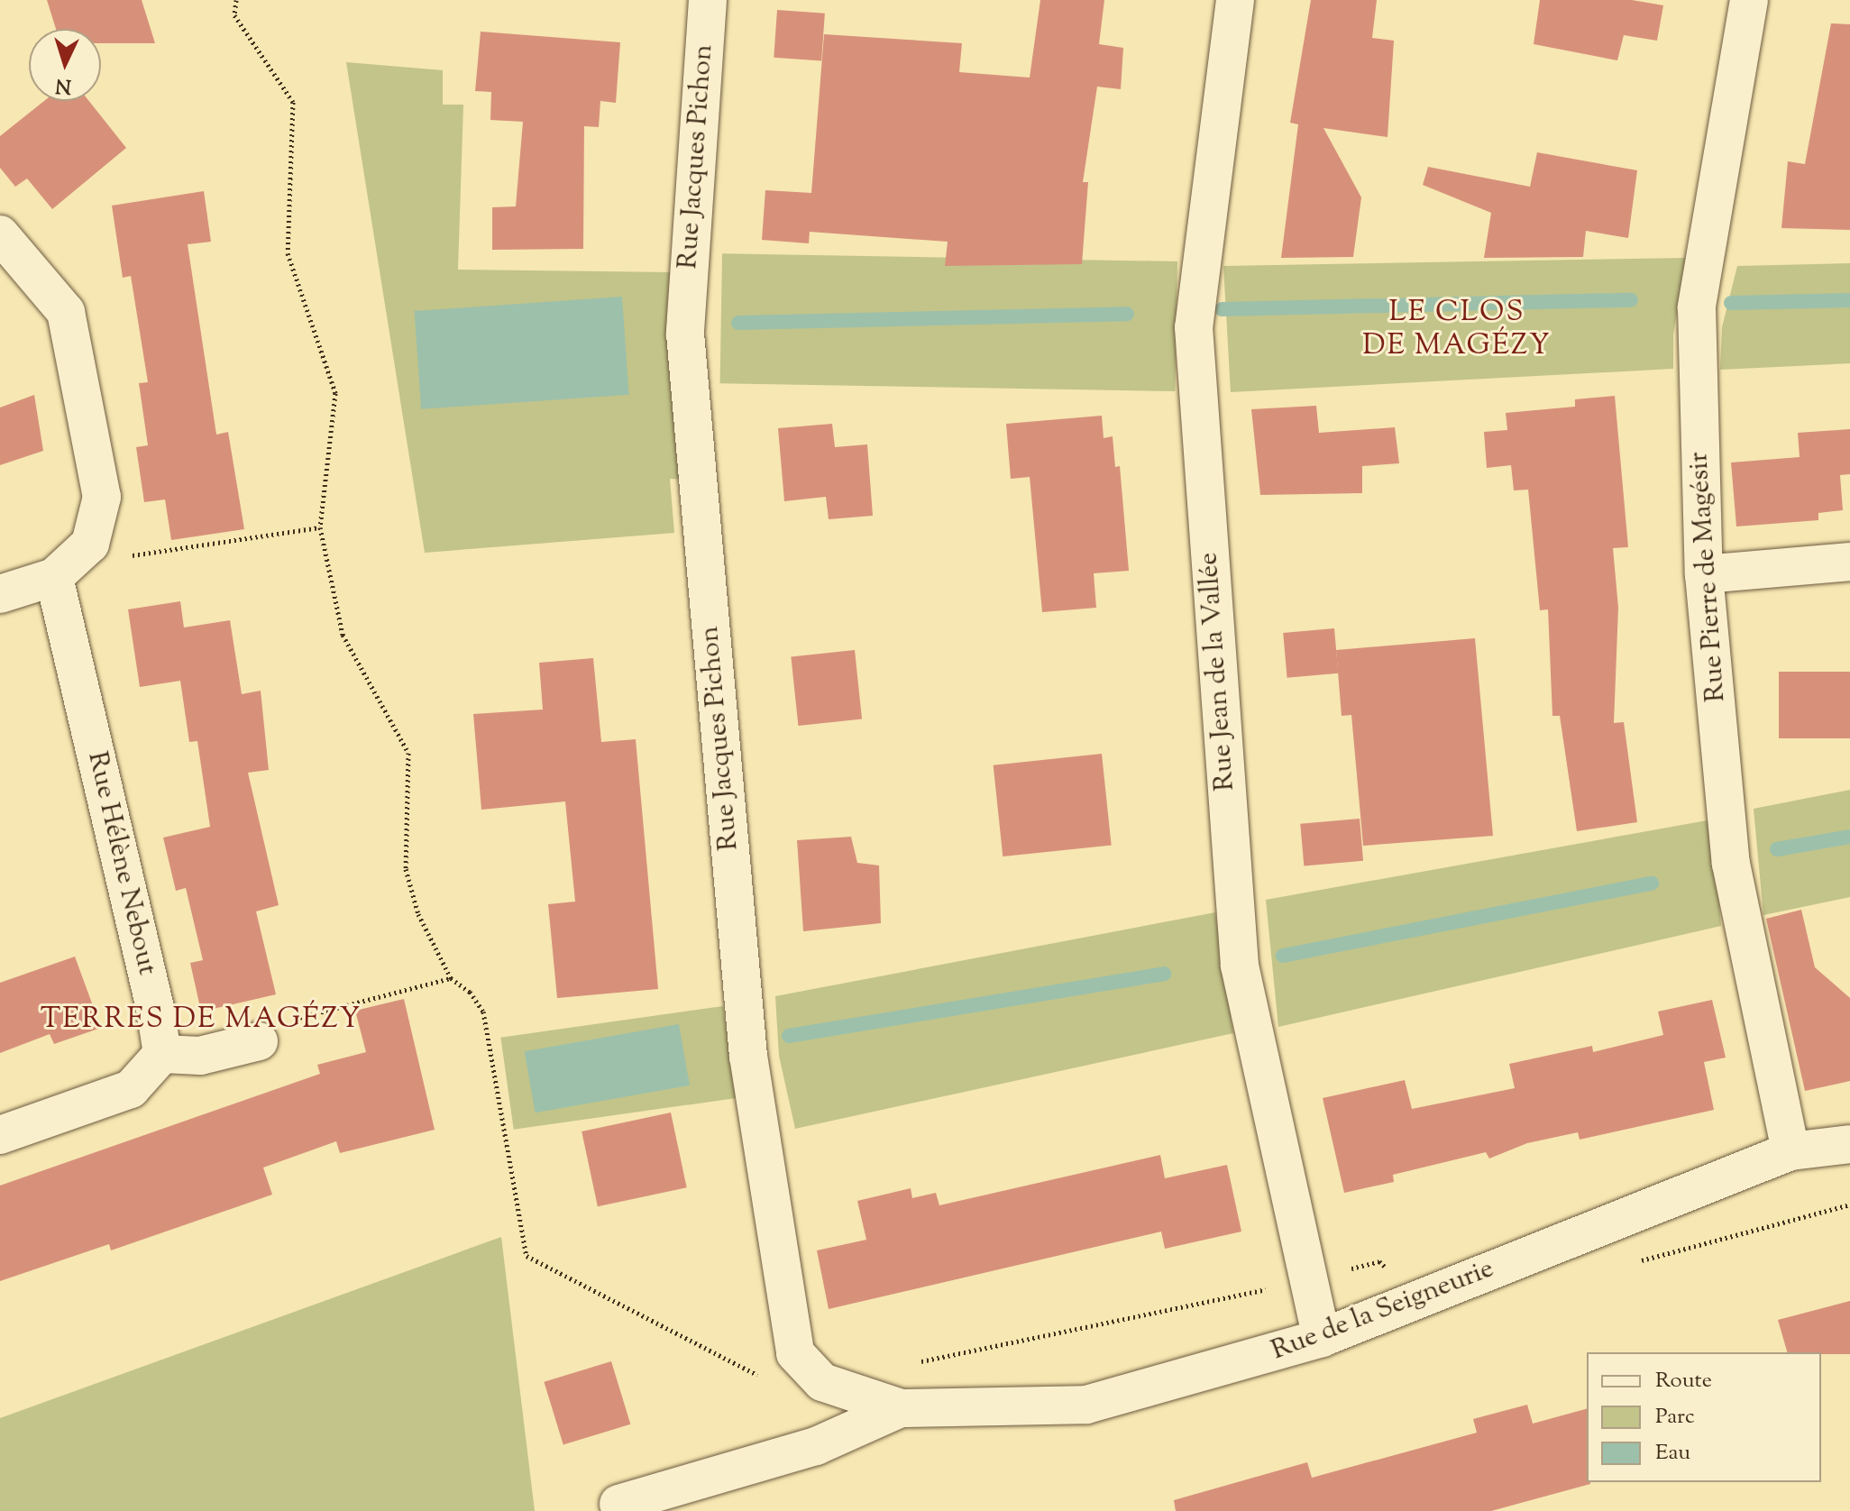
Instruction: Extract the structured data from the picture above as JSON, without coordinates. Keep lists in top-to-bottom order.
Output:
{
  "streets": {
    "street": [
      "Rue Jacques Pichon",
      "Rue Pierre de Magésir",
      "Rue Jean de la Vallée",
      "Rue Hélène Nebout",
      "Rue de la Seigneurie"
    ]
  },
  "crossings": [
    ["Rue Jacques Pichon", "Rue de la Seigneurie"],
    ["Rue Pierre de Magésir", "Rue de la Seigneurie"],
    ["Rue Jean de la Vallée", "Rue de la Seigneurie"]
  ],
  "districts": ["LE CLOS DE MAGÉZY", "TERRES DE MAGÉZY"],
  "legend": ["Route", "Parc", "Eau"],
  "north": "bottom"
}
